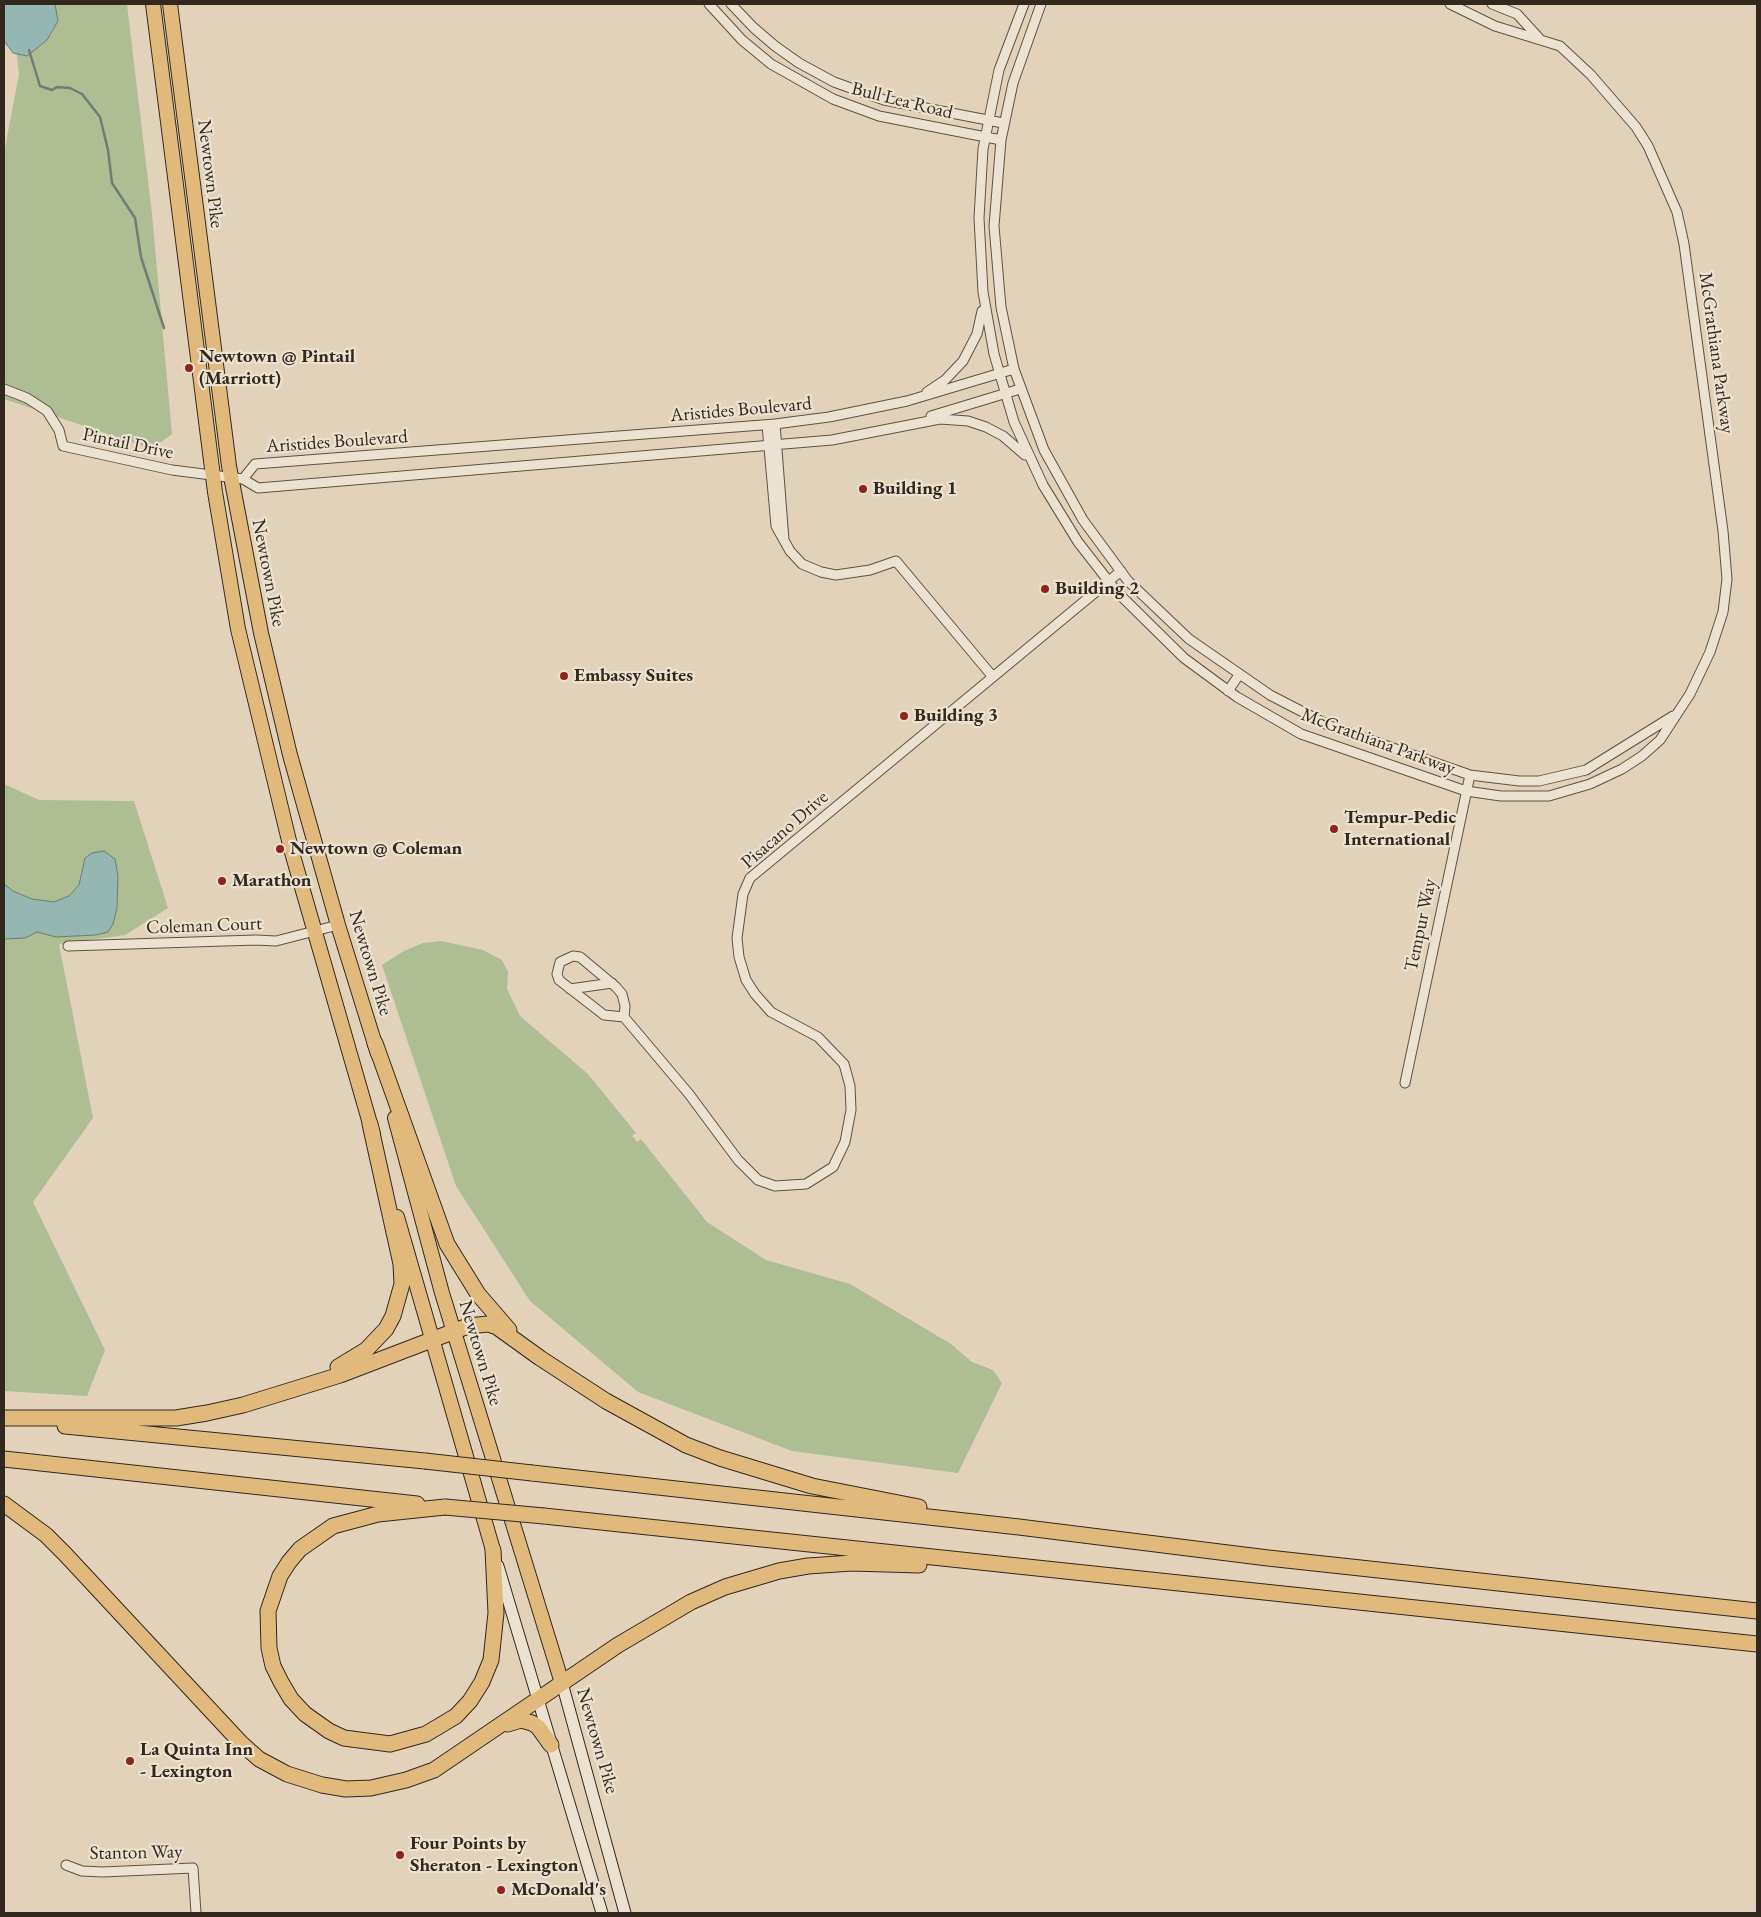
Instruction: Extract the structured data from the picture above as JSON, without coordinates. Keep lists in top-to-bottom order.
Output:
{
  "streets": {
    "highway": ["Newtown Pike"],
    "street": [
      "Bull Lea Road",
      "McGrathiana Parkway",
      "Aristides Boulevard",
      "Pintail Drive",
      "Pisacano Drive",
      "Tempur Way",
      "Coleman Court",
      "Stanton Way"
    ]
  },
  "crossings": [
    ["Bull Lea Road", "McGrathiana Parkway"],
    ["Newtown Pike", "Aristides Boulevard"],
    ["Newtown Pike", "Pintail Drive"],
    ["Newtown Pike", "Coleman Court"],
    ["McGrathiana Parkway", "Aristides Boulevard"],
    ["McGrathiana Parkway", "Pisacano Drive"],
    ["McGrathiana Parkway", "Tempur Way"]
  ],
  "places": [
    "Newtown @ Pintail (Marriott)",
    "Building 1",
    "Building 2",
    "Embassy Suites",
    "Building 3",
    "Tempur-Pedic International",
    "Newtown @ Coleman",
    "Marathon",
    "La Quinta Inn - Lexington",
    "Four Points by Sheraton - Lexington",
    "McDonald's"
  ]
}
